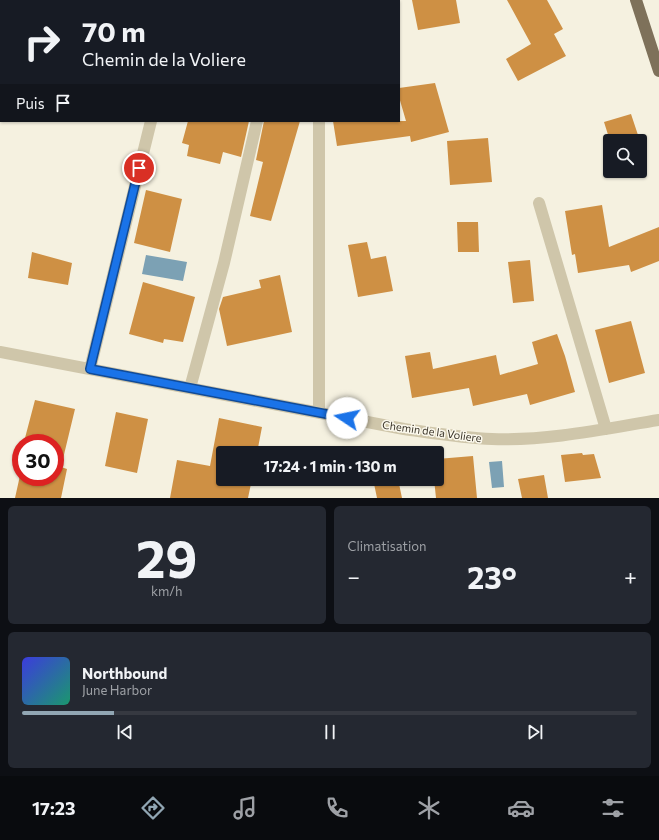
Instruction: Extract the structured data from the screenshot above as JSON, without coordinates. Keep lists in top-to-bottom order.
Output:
{
  "streets": {
    "street": ["Chemin de la Voliere"]
  },
  "page": {
    "turn": ["70 m", "Chemin de la Voliere"],
    "then": "Puis",
    "limit": "30",
    "trip": "17:24 · 1 min · 130 m",
    "tile": [
      ["29", "km/h"],
      "Climatisation"
    ],
    "heat": ["−", "23°", "+"],
    "song": ["Northbound", "June Harbor"],
    "tabs": "17:23"
  }
}
